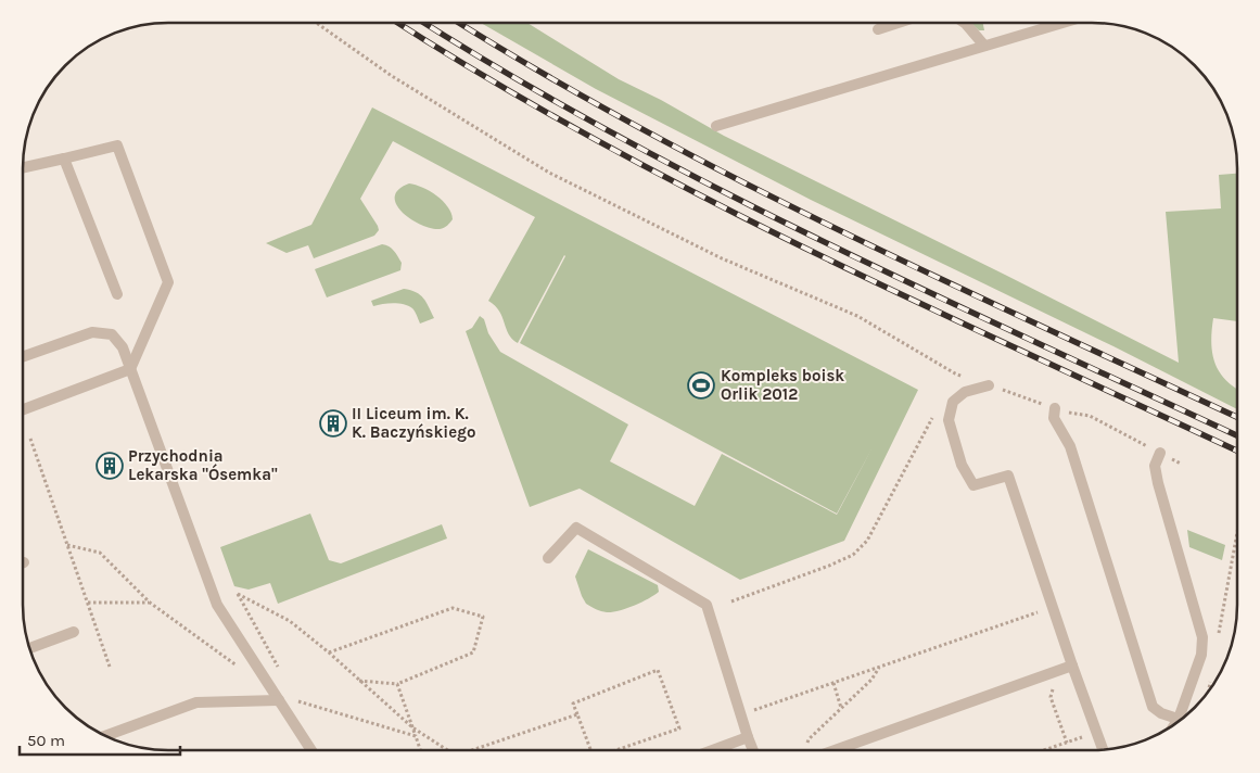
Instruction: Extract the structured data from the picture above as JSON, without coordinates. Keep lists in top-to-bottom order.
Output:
{
  "places": {
    "sports": ["Kompleks boisk Orlik 2012"],
    "building": ["II Liceum im. K. K. Baczyńskiego", "Przychodnia Lekarska \"Ósemka\""]
  },
  "scale_bar": "50 m"
}
